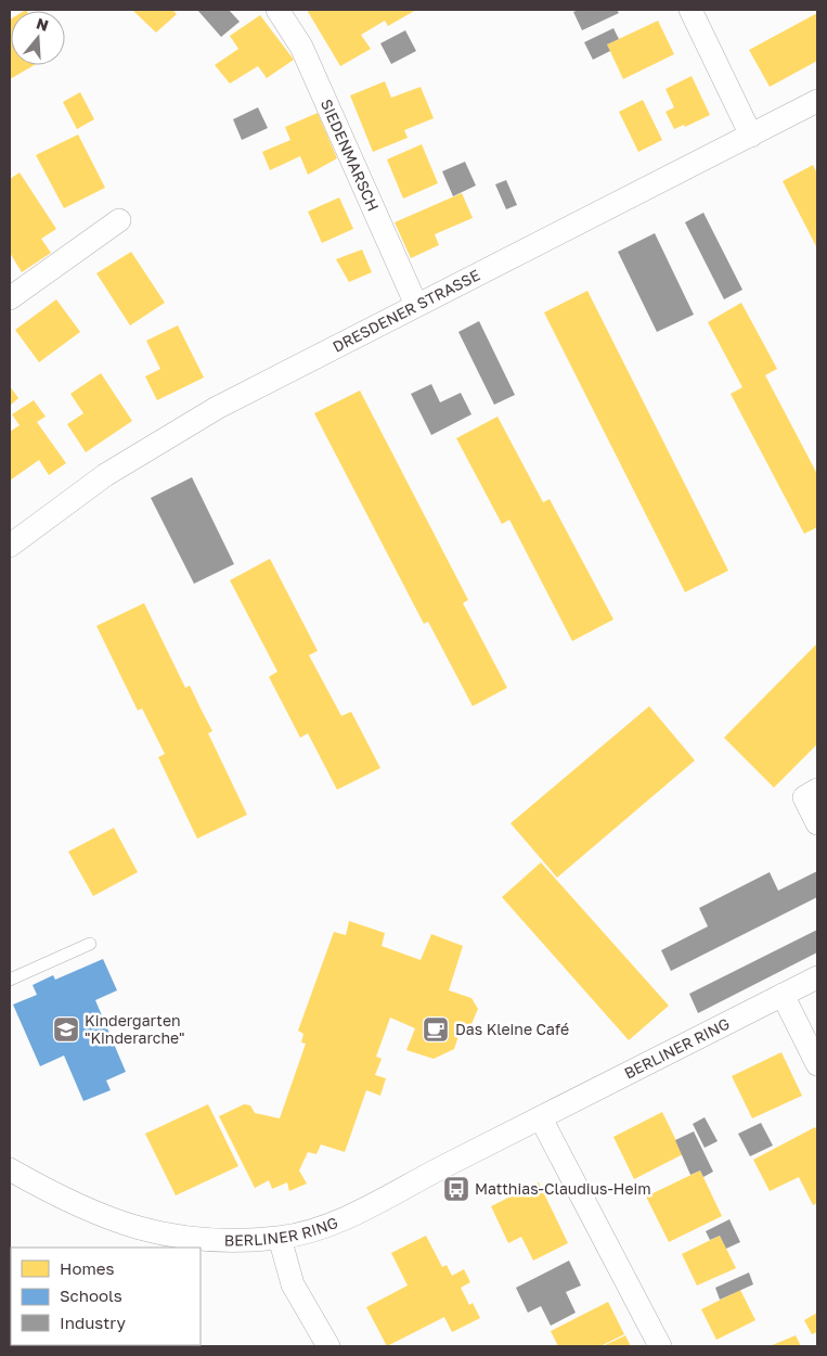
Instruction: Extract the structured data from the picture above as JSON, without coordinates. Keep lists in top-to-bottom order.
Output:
{
  "streets": {
    "street": ["SIEDENMARSCH", "DRESDENER STRASSE", "BERLINER RING"]
  },
  "crossings": [
    ["SIEDENMARSCH", "DRESDENER STRASSE"]
  ],
  "places": {
    "school or university": ["Kindergarten \"Kinderarche\""],
    "cafe": ["Das Kleine Café"],
    "bus stop": ["Matthias-Claudius-Heim"]
  },
  "legend": ["Homes", "Schools", "Industry"],
  "north": "top"
}
